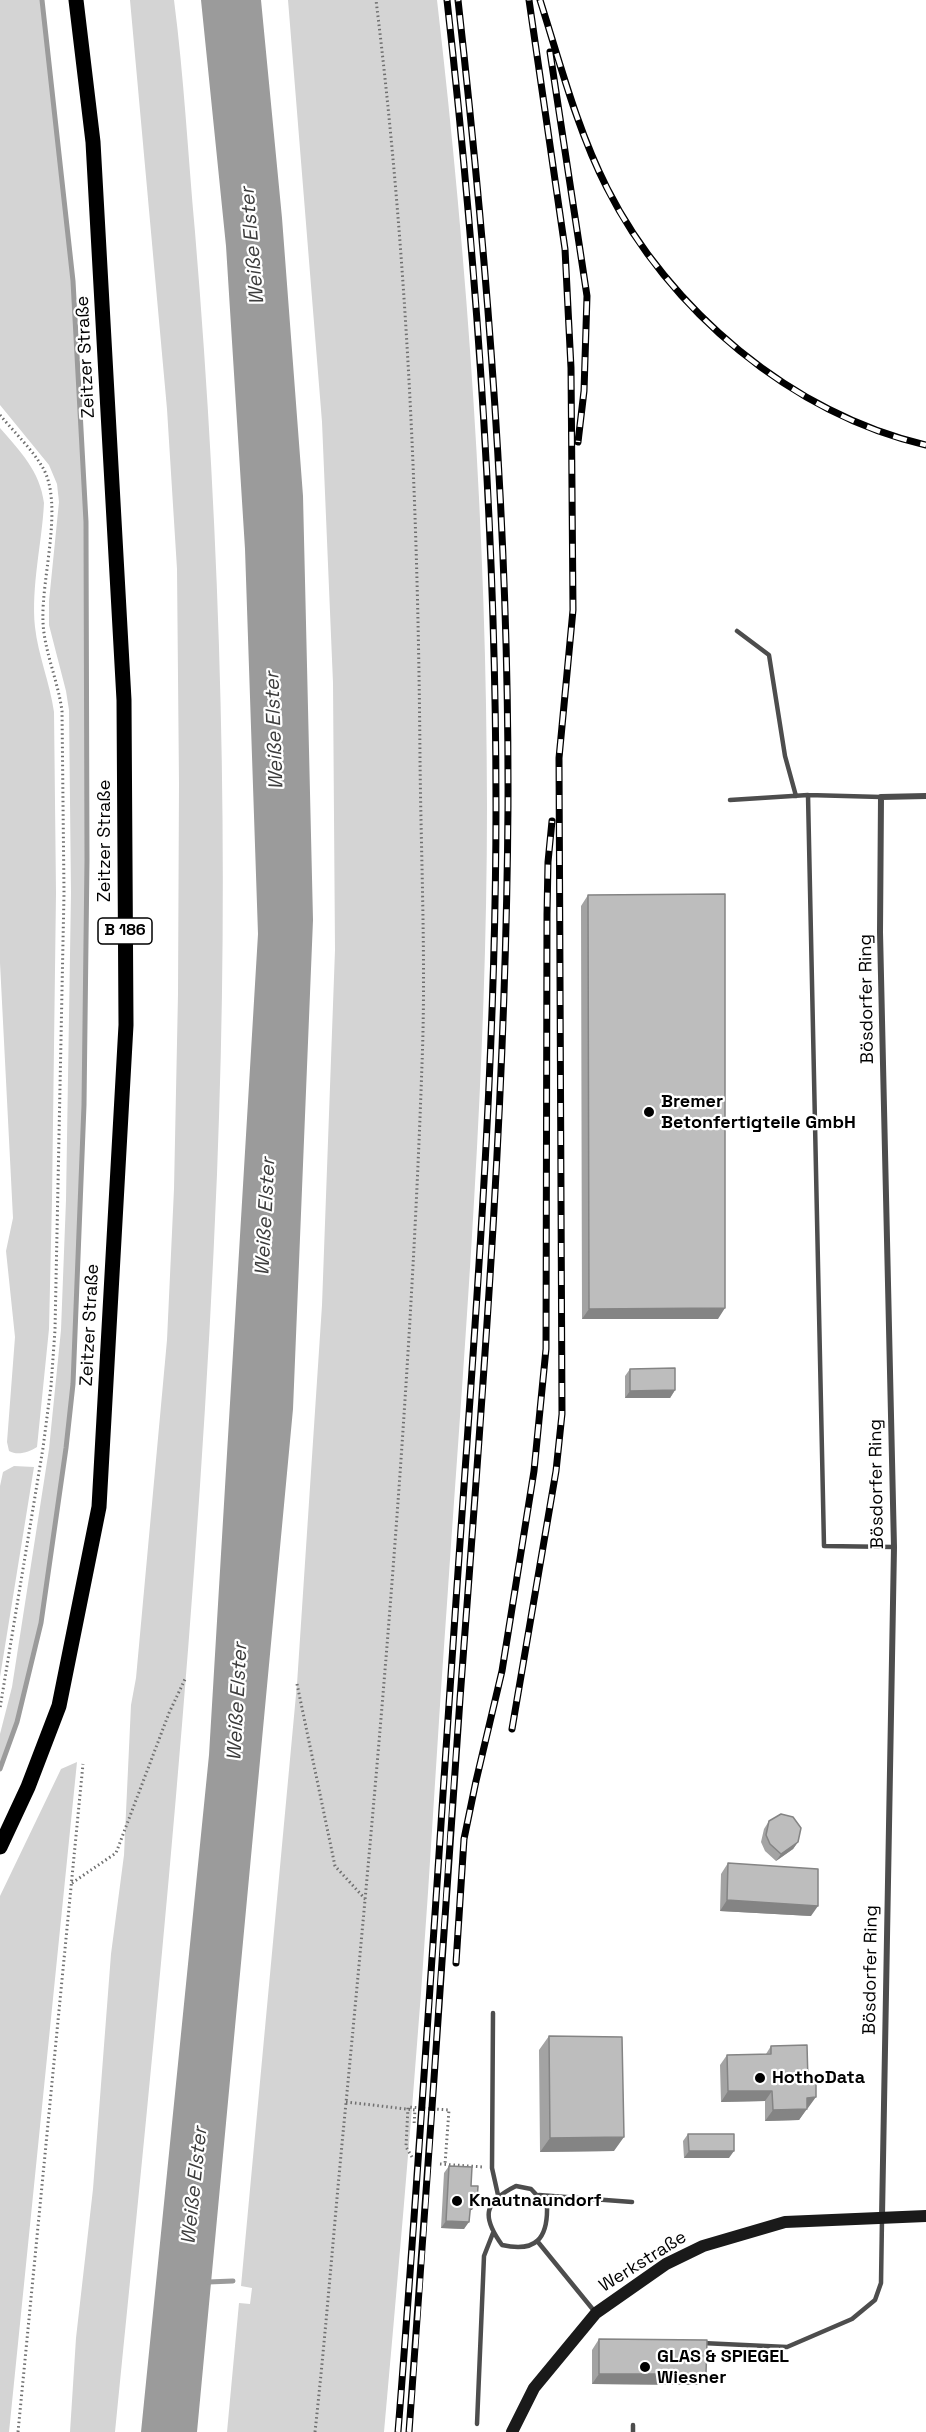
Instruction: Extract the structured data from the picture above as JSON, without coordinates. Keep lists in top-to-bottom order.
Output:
{
  "streets": {
    "main road": ["Zeitzer Straße", "B 186", "Werkstraße"],
    "street": ["Bösdorfer Ring"]
  },
  "crossings": [
    ["Bösdorfer Ring", "Werkstraße"]
  ],
  "water": ["Weiße Elster"],
  "places": [
    "Bremer Betonfertigteile GmbH",
    "HothoData",
    "Knautnaundorf",
    "GLAS & SPIEGEL Wiesner"
  ]
}
